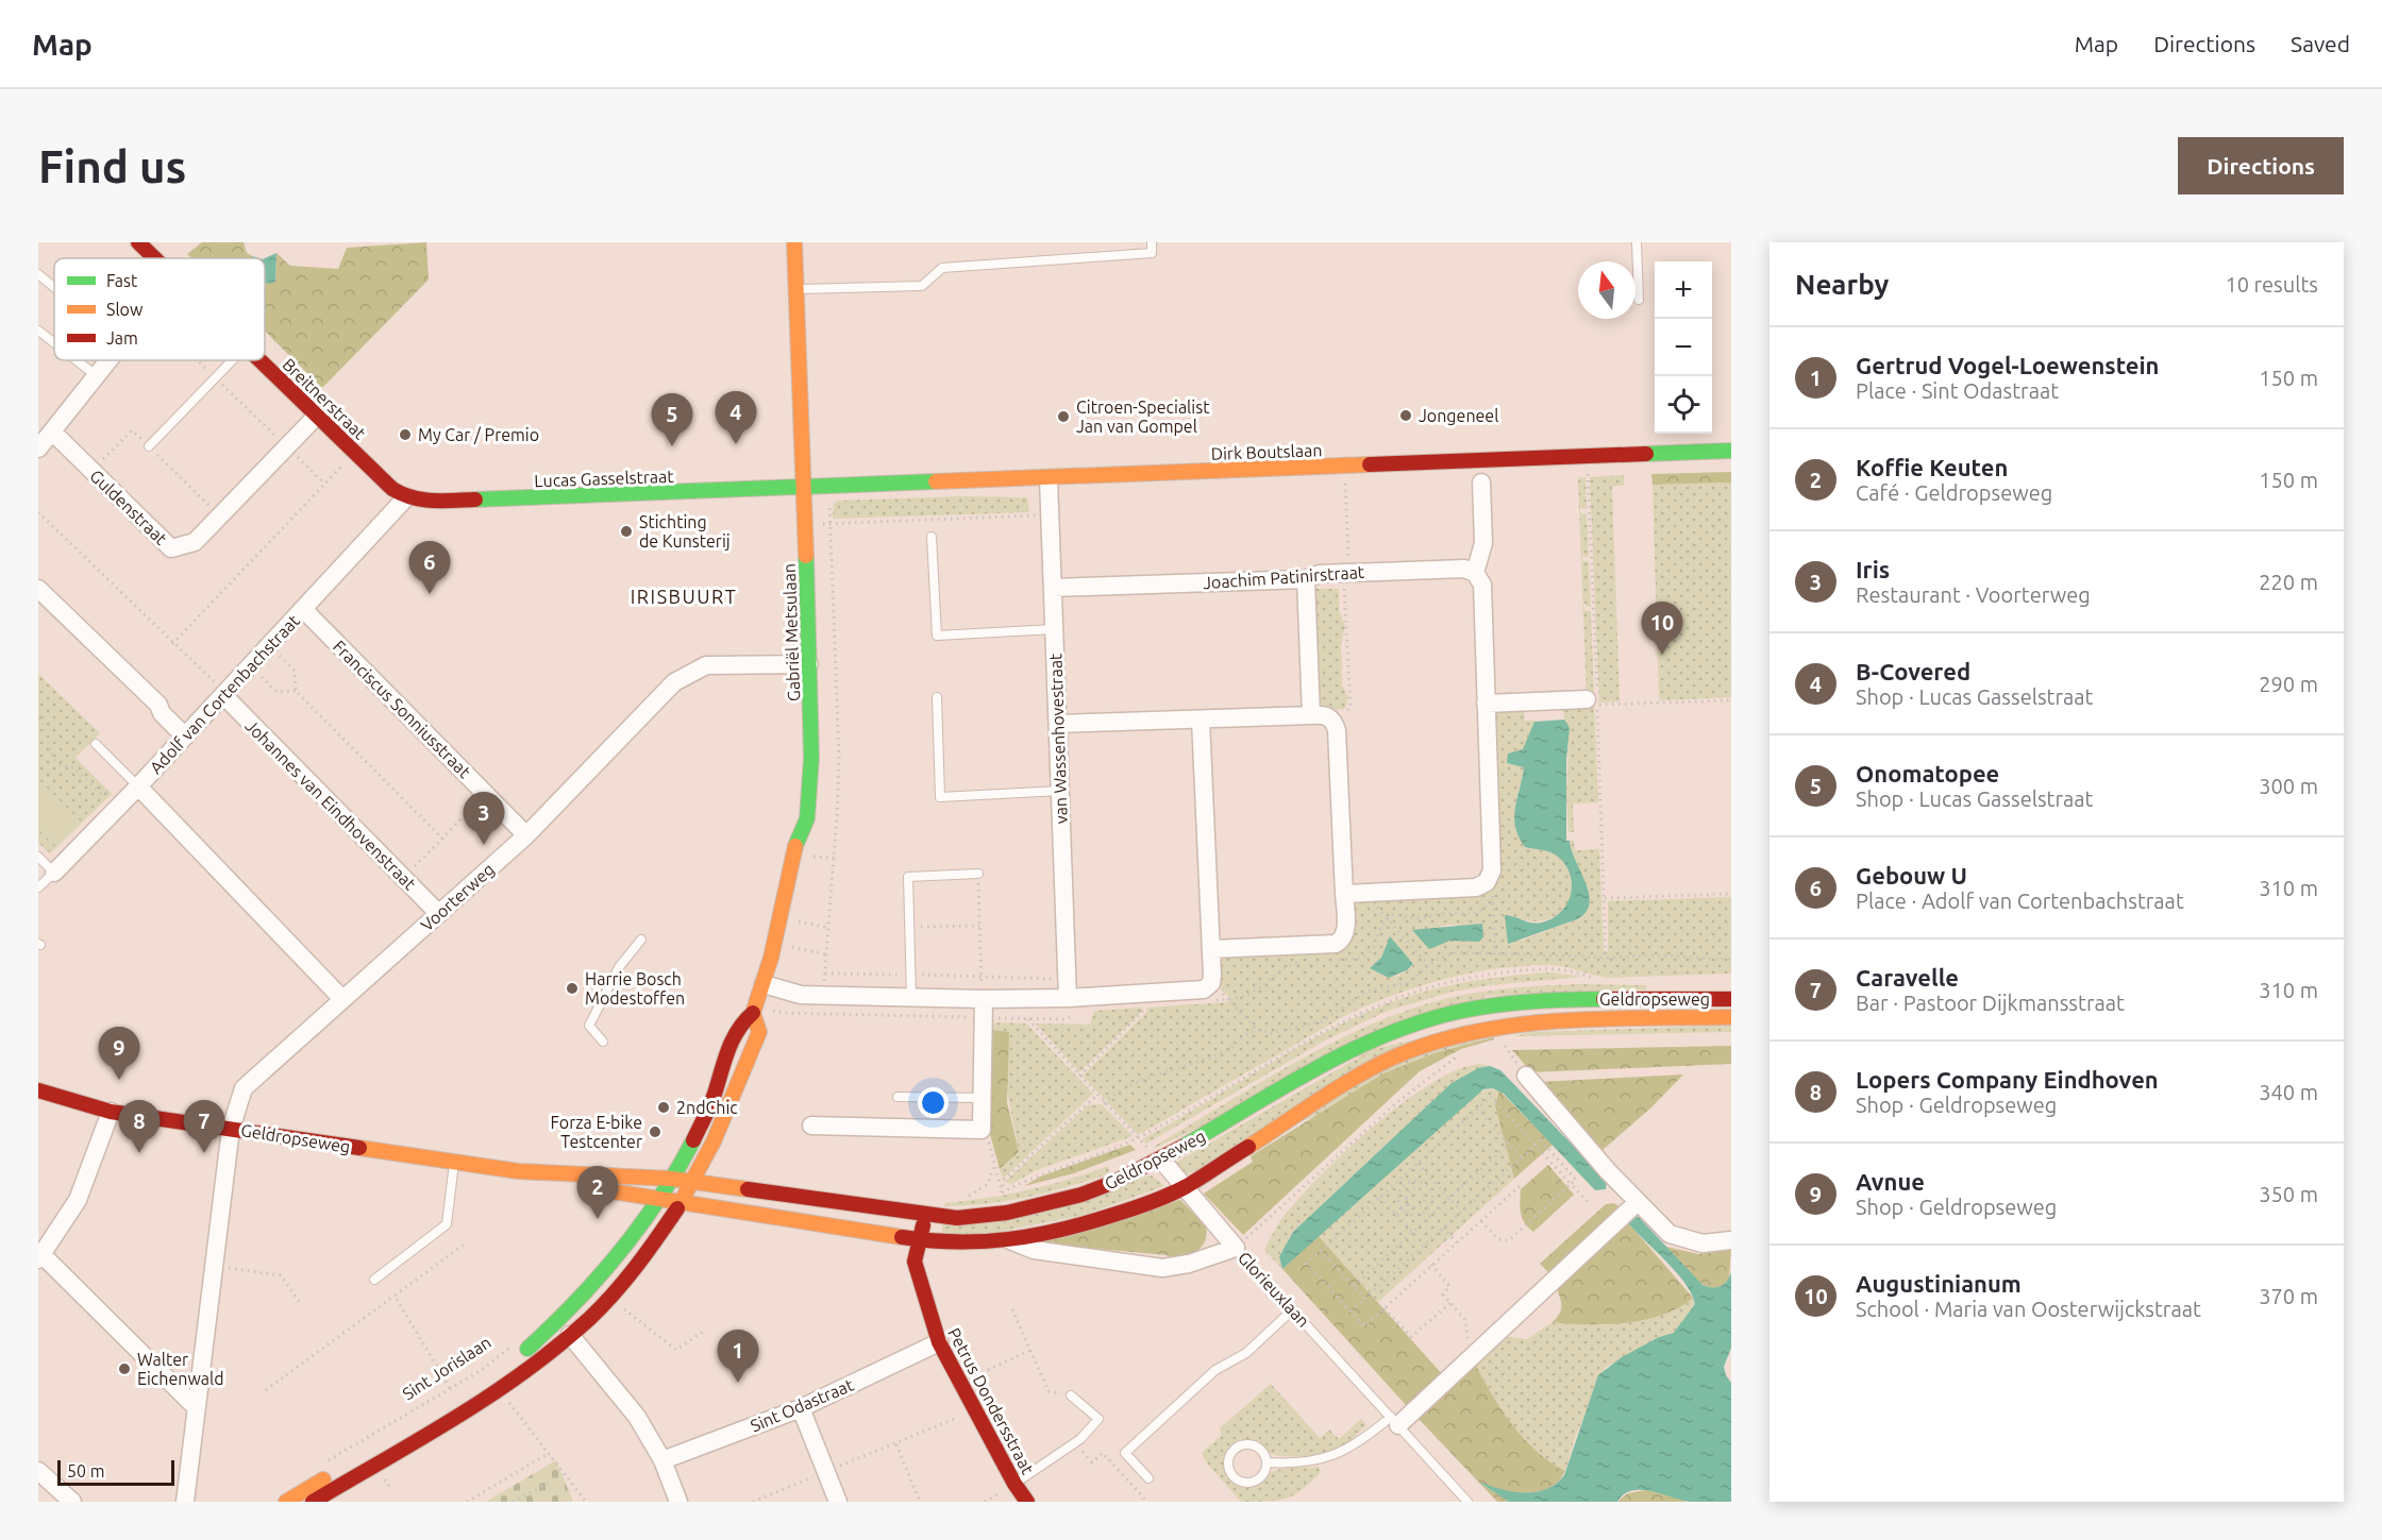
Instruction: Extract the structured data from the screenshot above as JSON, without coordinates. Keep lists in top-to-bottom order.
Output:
{
  "streets": {
    "street": [
      "Breitnerstraat",
      "Dirk Boutslaan",
      "Lucas Gasselstraat",
      "Guldenstraat",
      "Joachim Patinirstraat",
      "Gabriël Metsulaan",
      "Adolf van Cortenbachstraat",
      "Franciscus Sonniusstraat",
      "van Wassenhovestraat",
      "Johannes van Eindhovenstraat",
      "Voorterweg",
      "Geldropseweg",
      "Glorieuxlaan",
      "Sint Jorislaan",
      "Petrus Dondersstraat",
      "Sint Odastraat"
    ]
  },
  "crossings": [
    ["Breitnerstraat", "Lucas Gasselstraat"],
    ["Breitnerstraat", "Guldenstraat"],
    ["Breitnerstraat", "Adolf van Cortenbachstraat"],
    ["Dirk Boutslaan", "Lucas Gasselstraat"],
    ["Dirk Boutslaan", "Gabriël Metsulaan"],
    ["Dirk Boutslaan", "van Wassenhovestraat"],
    ["Lucas Gasselstraat", "Gabriël Metsulaan"],
    ["Lucas Gasselstraat", "Adolf van Cortenbachstraat"],
    ["Joachim Patinirstraat", "van Wassenhovestraat"],
    ["Gabriël Metsulaan", "Voorterweg"],
    ["Gabriël Metsulaan", "Geldropseweg"],
    ["Gabriël Metsulaan", "Sint Jorislaan"],
    ["Adolf van Cortenbachstraat", "Franciscus Sonniusstraat"],
    ["Adolf van Cortenbachstraat", "Johannes van Eindhovenstraat"],
    ["Franciscus Sonniusstraat", "Voorterweg"],
    ["Johannes van Eindhovenstraat", "Voorterweg"],
    ["Voorterweg", "Geldropseweg"],
    ["Geldropseweg", "Glorieuxlaan"],
    ["Geldropseweg", "Sint Jorislaan"],
    ["Geldropseweg", "Petrus Dondersstraat"],
    ["Petrus Dondersstraat", "Sint Odastraat"]
  ],
  "districts": ["IRISBUURT"],
  "places": [
    "Jongeneel",
    "Citroen-Specialist Jan van Gompel",
    "My Car / Premio",
    "Stichting de Kunsterij",
    "Harrie Bosch Modestoffen",
    "2ndChic",
    "Forza E-bike Testcenter",
    "Walter Eichenwald"
  ],
  "legend": ["Fast", "Slow", "Jam"],
  "scale_bar": "50 m",
  "north": "top",
  "page": {
    "header": "Map",
    "nav": ["Map", "Directions", "Saved"],
    "buttons": "Directions",
    "title": "Find us",
    "heading": ["Nearby", "10 results"],
    "map_buttons": ["+", "−"],
    "list": [
      {
        "mark": "1",
        "name": "Gertrud Vogel-Loewenstein",
        "note": "Place · Sint Odastraat",
        "value": "150 m"
      },
      {
        "mark": "2",
        "name": "Koffie Keuten",
        "note": "Café · Geldropseweg",
        "value": "150 m"
      },
      {
        "mark": "3",
        "name": "Iris",
        "note": "Restaurant · Voorterweg",
        "value": "220 m"
      },
      {
        "mark": "4",
        "name": "B-Covered",
        "note": "Shop · Lucas Gasselstraat",
        "value": "290 m"
      },
      {
        "mark": "5",
        "name": "Onomatopee",
        "note": "Shop · Lucas Gasselstraat",
        "value": "300 m"
      },
      {
        "mark": "6",
        "name": "Gebouw U",
        "note": "Place · Adolf van Cortenbachstraat",
        "value": "310 m"
      },
      {
        "mark": "7",
        "name": "Caravelle",
        "note": "Bar · Pastoor Dijkmansstraat",
        "value": "310 m"
      },
      {
        "mark": "8",
        "name": "Lopers Company Eindhoven",
        "note": "Shop · Geldropseweg",
        "value": "340 m"
      },
      {
        "mark": "9",
        "name": "Avnue",
        "note": "Shop · Geldropseweg",
        "value": "350 m"
      },
      {
        "mark": "10",
        "name": "Augustinianum",
        "note": "School · Maria van Oosterwijckstraat",
        "value": "370 m"
      }
    ],
    "pins": [
      "4",
      "5",
      "6",
      "10",
      "3",
      "9",
      "7",
      "8",
      "2",
      "1"
    ],
    "scale": "50 m"
  }
}
